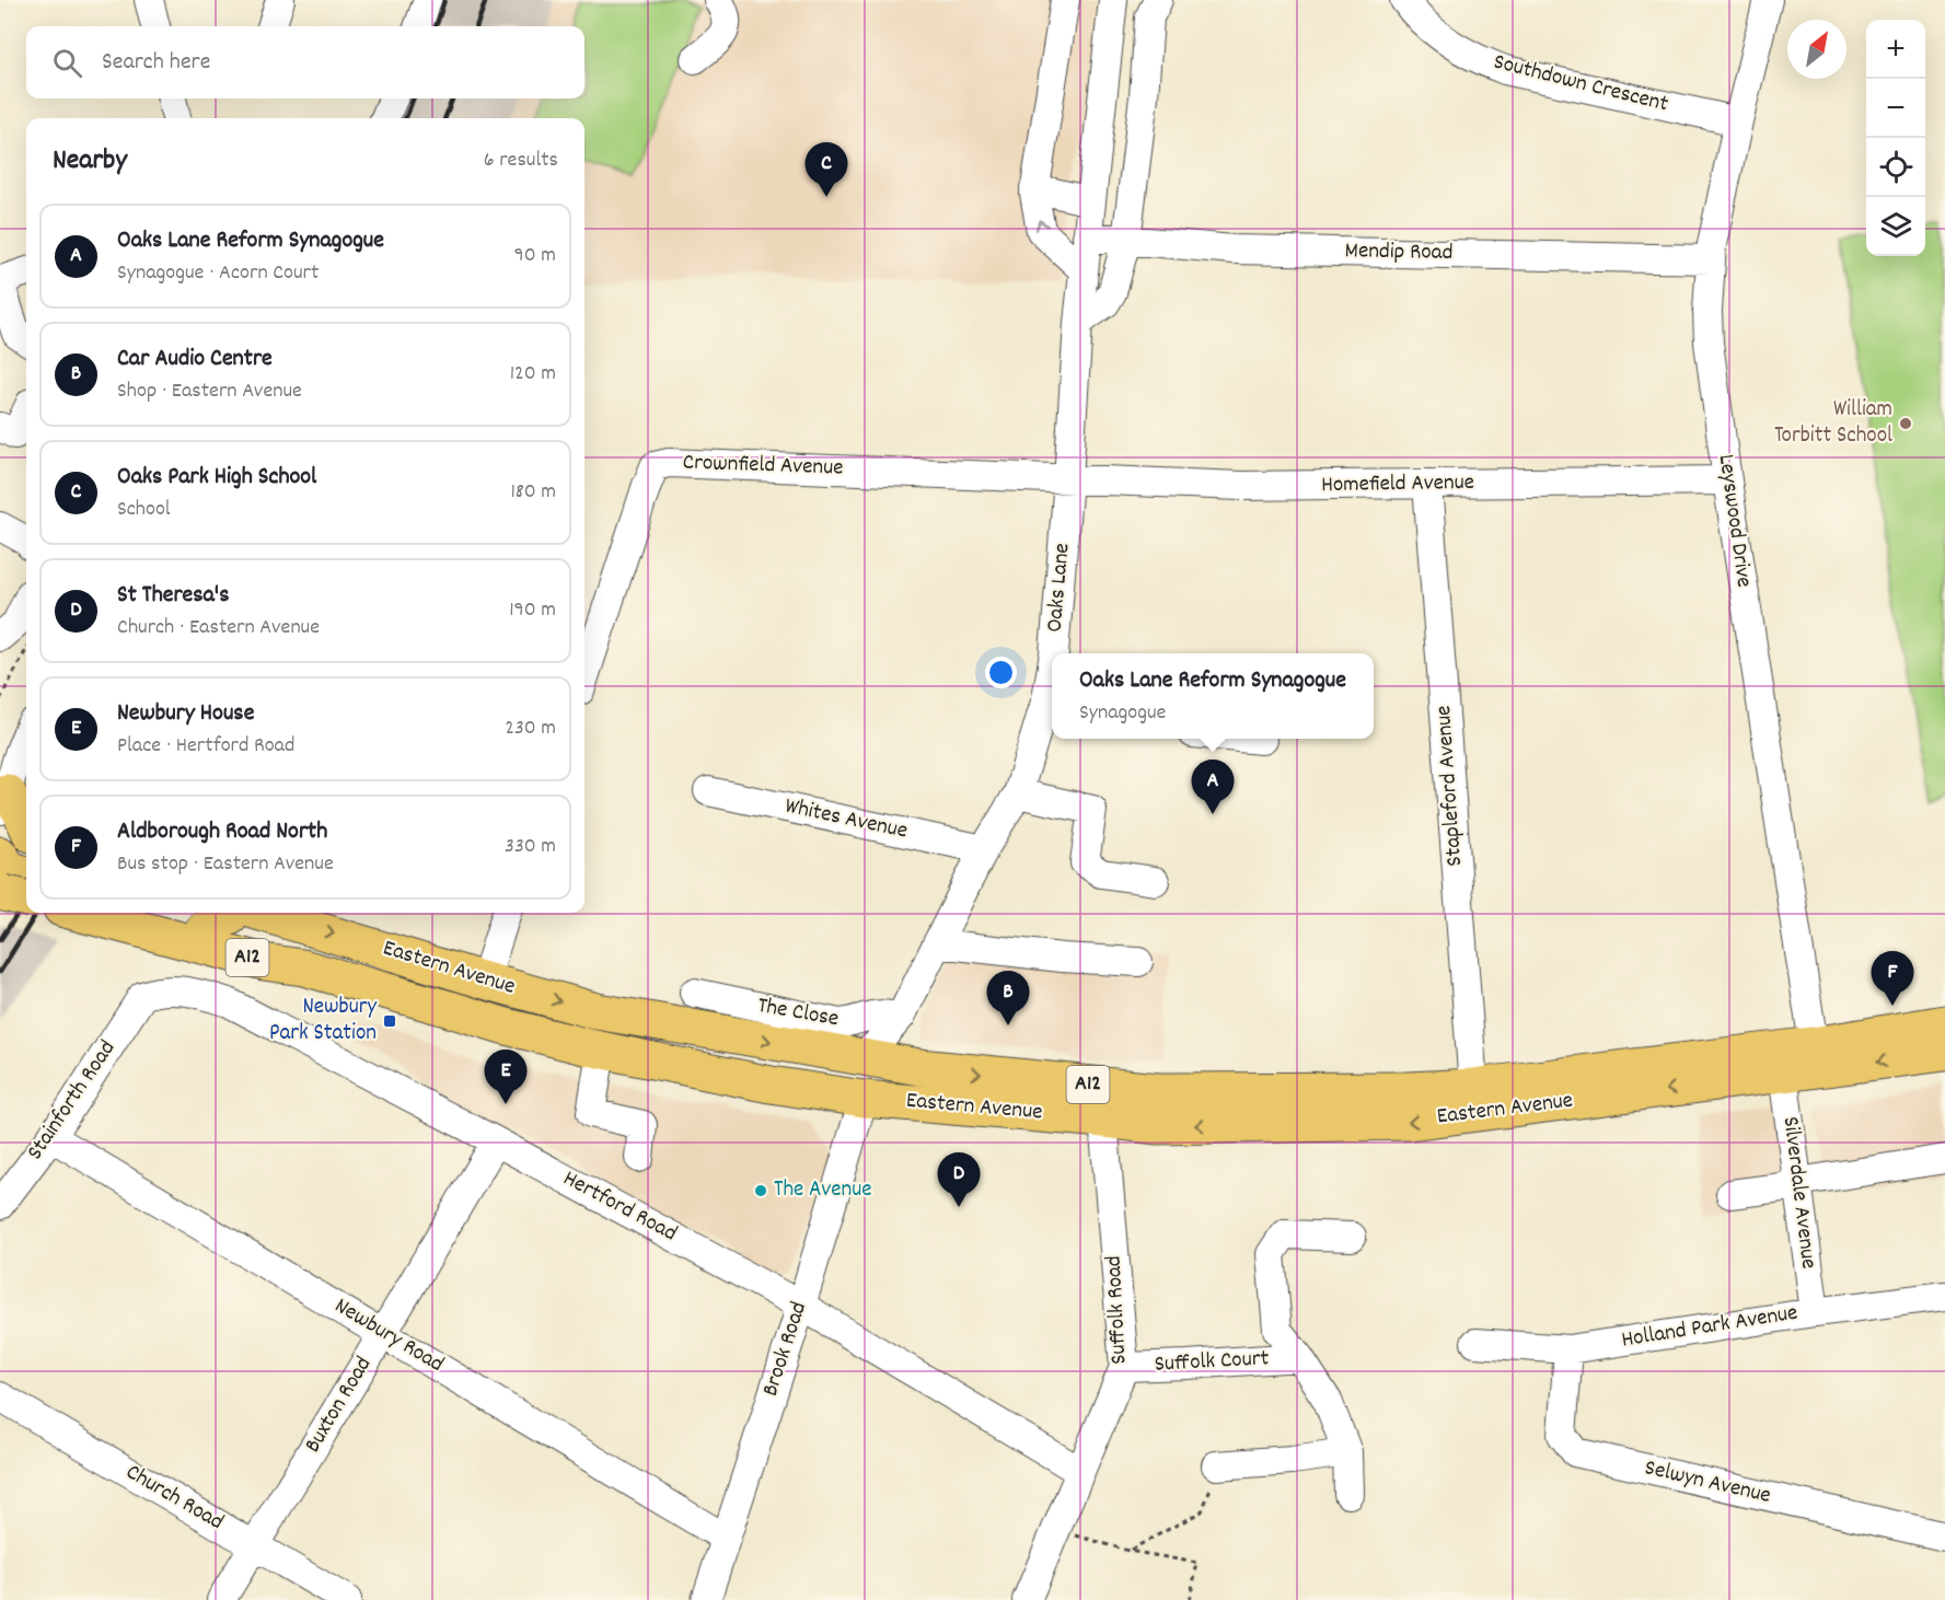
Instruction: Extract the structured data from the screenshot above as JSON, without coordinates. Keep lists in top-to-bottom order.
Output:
{
  "streets": {
    "highway": ["A12", "Eastern Avenue"],
    "street": [
      "Southdown Crescent",
      "Mendip Road",
      "Crownfield Avenue",
      "Homefield Avenue",
      "Leyswood Drive",
      "Oaks Lane",
      "Stapleford Avenue",
      "Whites Avenue",
      "The Close",
      "Stainforth Road",
      "Silverdale Avenue",
      "Hertford Road",
      "Suffolk Road",
      "Holland Park Avenue",
      "Newbury Road",
      "Brook Road",
      "Suffolk Court",
      "Buxton Road",
      "Selwyn Avenue",
      "Church Road"
    ]
  },
  "crossings": [
    ["Southdown Crescent", "Leyswood Drive"],
    ["Mendip Road", "Leyswood Drive"],
    ["Mendip Road", "Oaks Lane"],
    ["Crownfield Avenue", "Homefield Avenue"],
    ["Crownfield Avenue", "Oaks Lane"],
    ["Homefield Avenue", "Leyswood Drive"],
    ["Homefield Avenue", "Oaks Lane"],
    ["Homefield Avenue", "Stapleford Avenue"],
    ["Leyswood Drive", "Eastern Avenue"],
    ["Oaks Lane", "Whites Avenue"],
    ["Oaks Lane", "Eastern Avenue"],
    ["Oaks Lane", "The Close"],
    ["Stapleford Avenue", "Eastern Avenue"],
    ["Eastern Avenue", "Silverdale Avenue"],
    ["Eastern Avenue", "Suffolk Road"],
    ["Eastern Avenue", "Brook Road"],
    ["Stainforth Road", "Hertford Road"],
    ["Stainforth Road", "Newbury Road"],
    ["Silverdale Avenue", "Holland Park Avenue"],
    ["Hertford Road", "Suffolk Road"],
    ["Hertford Road", "Brook Road"],
    ["Hertford Road", "Buxton Road"],
    ["Suffolk Road", "Suffolk Court"],
    ["Holland Park Avenue", "Selwyn Avenue"],
    ["Newbury Road", "Brook Road"],
    ["Newbury Road", "Buxton Road"],
    ["Buxton Road", "Church Road"]
  ],
  "places": {
    "other": ["William Torbitt School", "The Avenue"],
    "transit": ["Newbury Park Station"]
  },
  "north": "top right",
  "page": {
    "map_buttons": ["+", "−"],
    "search": "Search here",
    "heading": ["Nearby", "6 results"],
    "pins": [
      "C",
      "A",
      "F",
      "B",
      "E",
      "D"
    ],
    "list": [
      {
        "mark": "A",
        "name": "Oaks Lane Reform Synagogue",
        "note": "Synagogue · Acorn Court",
        "value": "90 m"
      },
      {
        "mark": "B",
        "name": "Car Audio Centre",
        "note": "Shop · Eastern Avenue",
        "value": "120 m"
      },
      {
        "mark": "C",
        "name": "Oaks Park High School",
        "note": "School",
        "value": "180 m"
      },
      {
        "mark": "D",
        "name": "St Theresa's",
        "note": "Church · Eastern Avenue",
        "value": "190 m"
      },
      {
        "mark": "E",
        "name": "Newbury House",
        "note": "Place · Hertford Road",
        "value": "230 m"
      },
      {
        "mark": "F",
        "name": "Aldborough Road North",
        "note": "Bus stop · Eastern Avenue",
        "value": "330 m"
      }
    ],
    "popup": ["Oaks Lane Reform Synagogue", "Synagogue"]
  }
}
